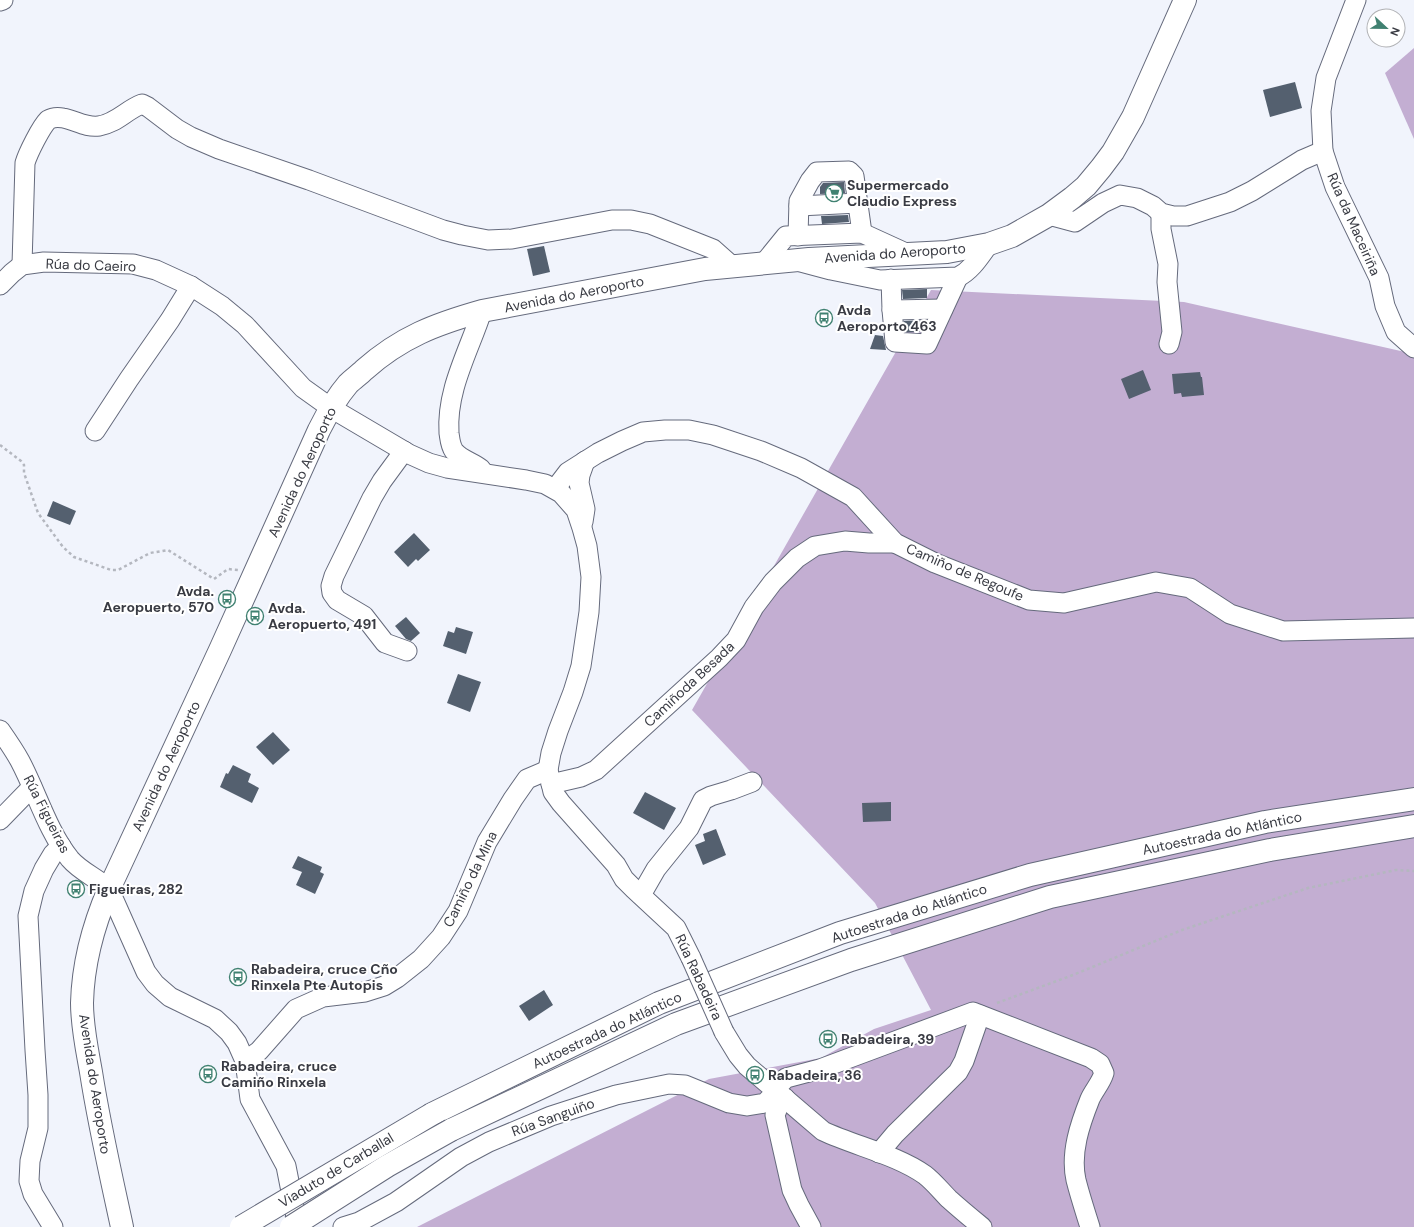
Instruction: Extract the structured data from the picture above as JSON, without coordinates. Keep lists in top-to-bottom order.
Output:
{
  "streets": {
    "main road": ["Avenida do Aeroporto", "Autoestrada do Atlántico", "Viaduto de Carballal"],
    "street": [
      "Rúa da Maceiriña",
      "Rúa do Caeiro",
      "Camiño de Regoufe",
      "Camiñoda Besada",
      "Rúa Figueiras",
      "Camiño da Mina",
      "Rúa Rabadeira",
      "Rúa Sanguiño"
    ]
  },
  "crossings": [
    ["Avenida do Aeroporto", "Rúa do Caeiro"],
    ["Avenida do Aeroporto", "Rúa Figueiras"],
    ["Camiño de Regoufe", "Camiñoda Besada"],
    ["Camiñoda Besada", "Camiño da Mina"],
    ["Camiñoda Besada", "Rúa Rabadeira"],
    ["Rúa Figueiras", "Camiño da Mina"],
    ["Autoestrada do Atlántico", "Viaduto de Carballal"],
    ["Camiño da Mina", "Rúa Rabadeira"],
    ["Rúa Rabadeira", "Rúa Sanguiño"]
  ],
  "places": {
    "supermarket": ["Supermercado Claudio Express"],
    "bus stop": [
      "Avda Aeroporto 463",
      "Avda. Aeropuerto, 570",
      "Avda. Aeropuerto, 491",
      "Figueiras, 282",
      "Rabadeira, cruce Cño Rinxela Pte Autopis",
      "Rabadeira, 39",
      "Rabadeira, cruce Camiño Rinxela",
      "Rabadeira, 36"
    ]
  },
  "north": "right"
}
